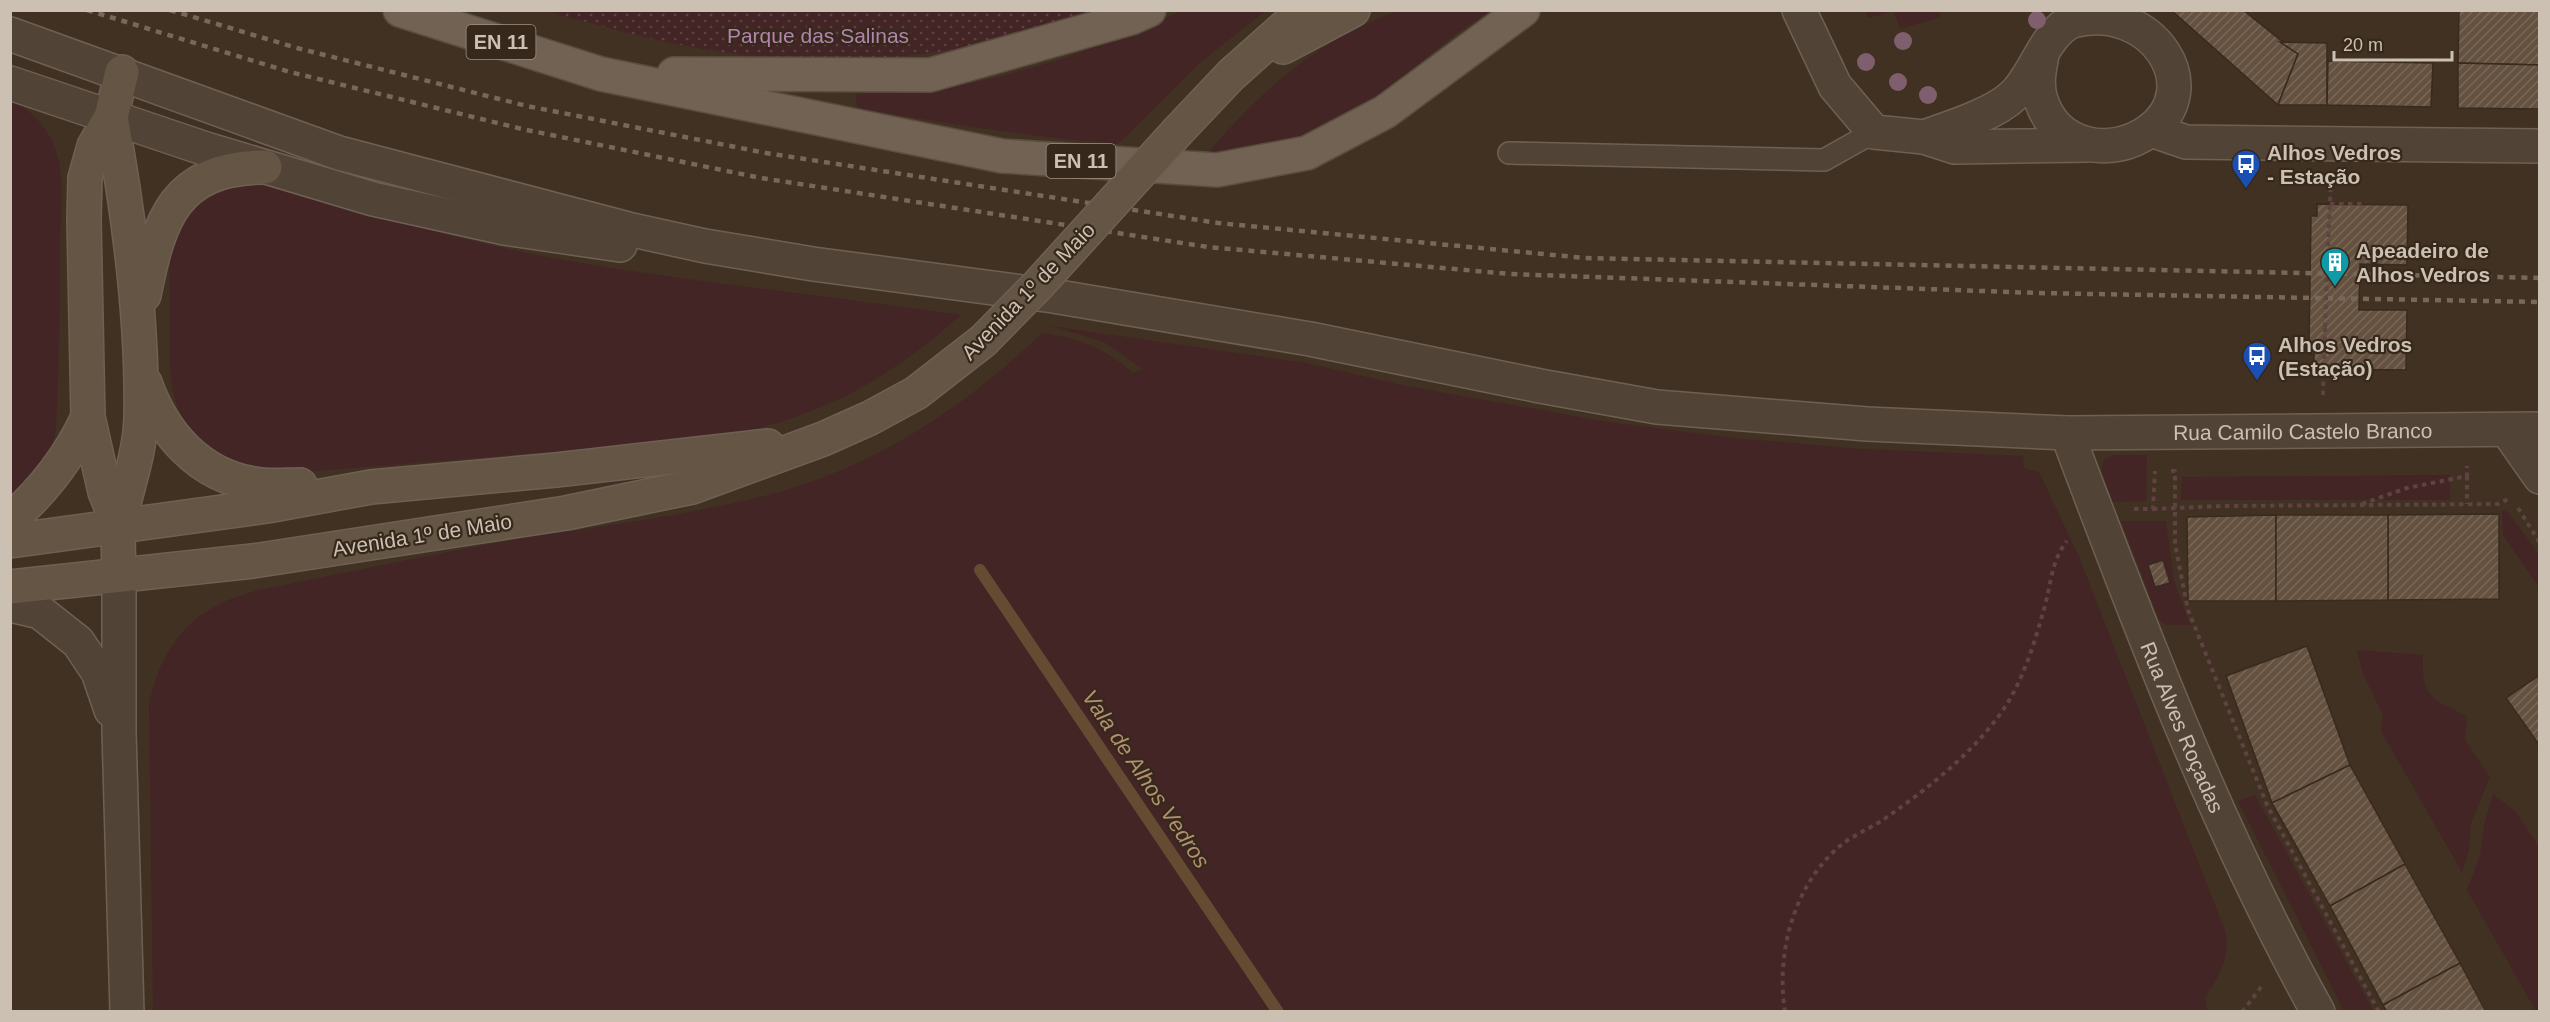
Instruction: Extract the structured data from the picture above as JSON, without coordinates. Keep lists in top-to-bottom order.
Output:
{
  "streets": {
    "main road": ["EN 11", "Avenida 1º de Maio"],
    "street": ["Rua Camilo Castelo Branco", "Rua Alves Roçadas"]
  },
  "crossings": [
    ["Rua Camilo Castelo Branco", "Rua Alves Roçadas"]
  ],
  "water": ["Vala de Alhos Vedros"],
  "parks": ["Parque das Salinas"],
  "places": {
    "bus stop": ["Alhos Vedros - Estação", "Alhos Vedros (Estação)"],
    "building": ["Apeadeiro de Alhos Vedros"]
  },
  "scale_bar": "20 m"
}
